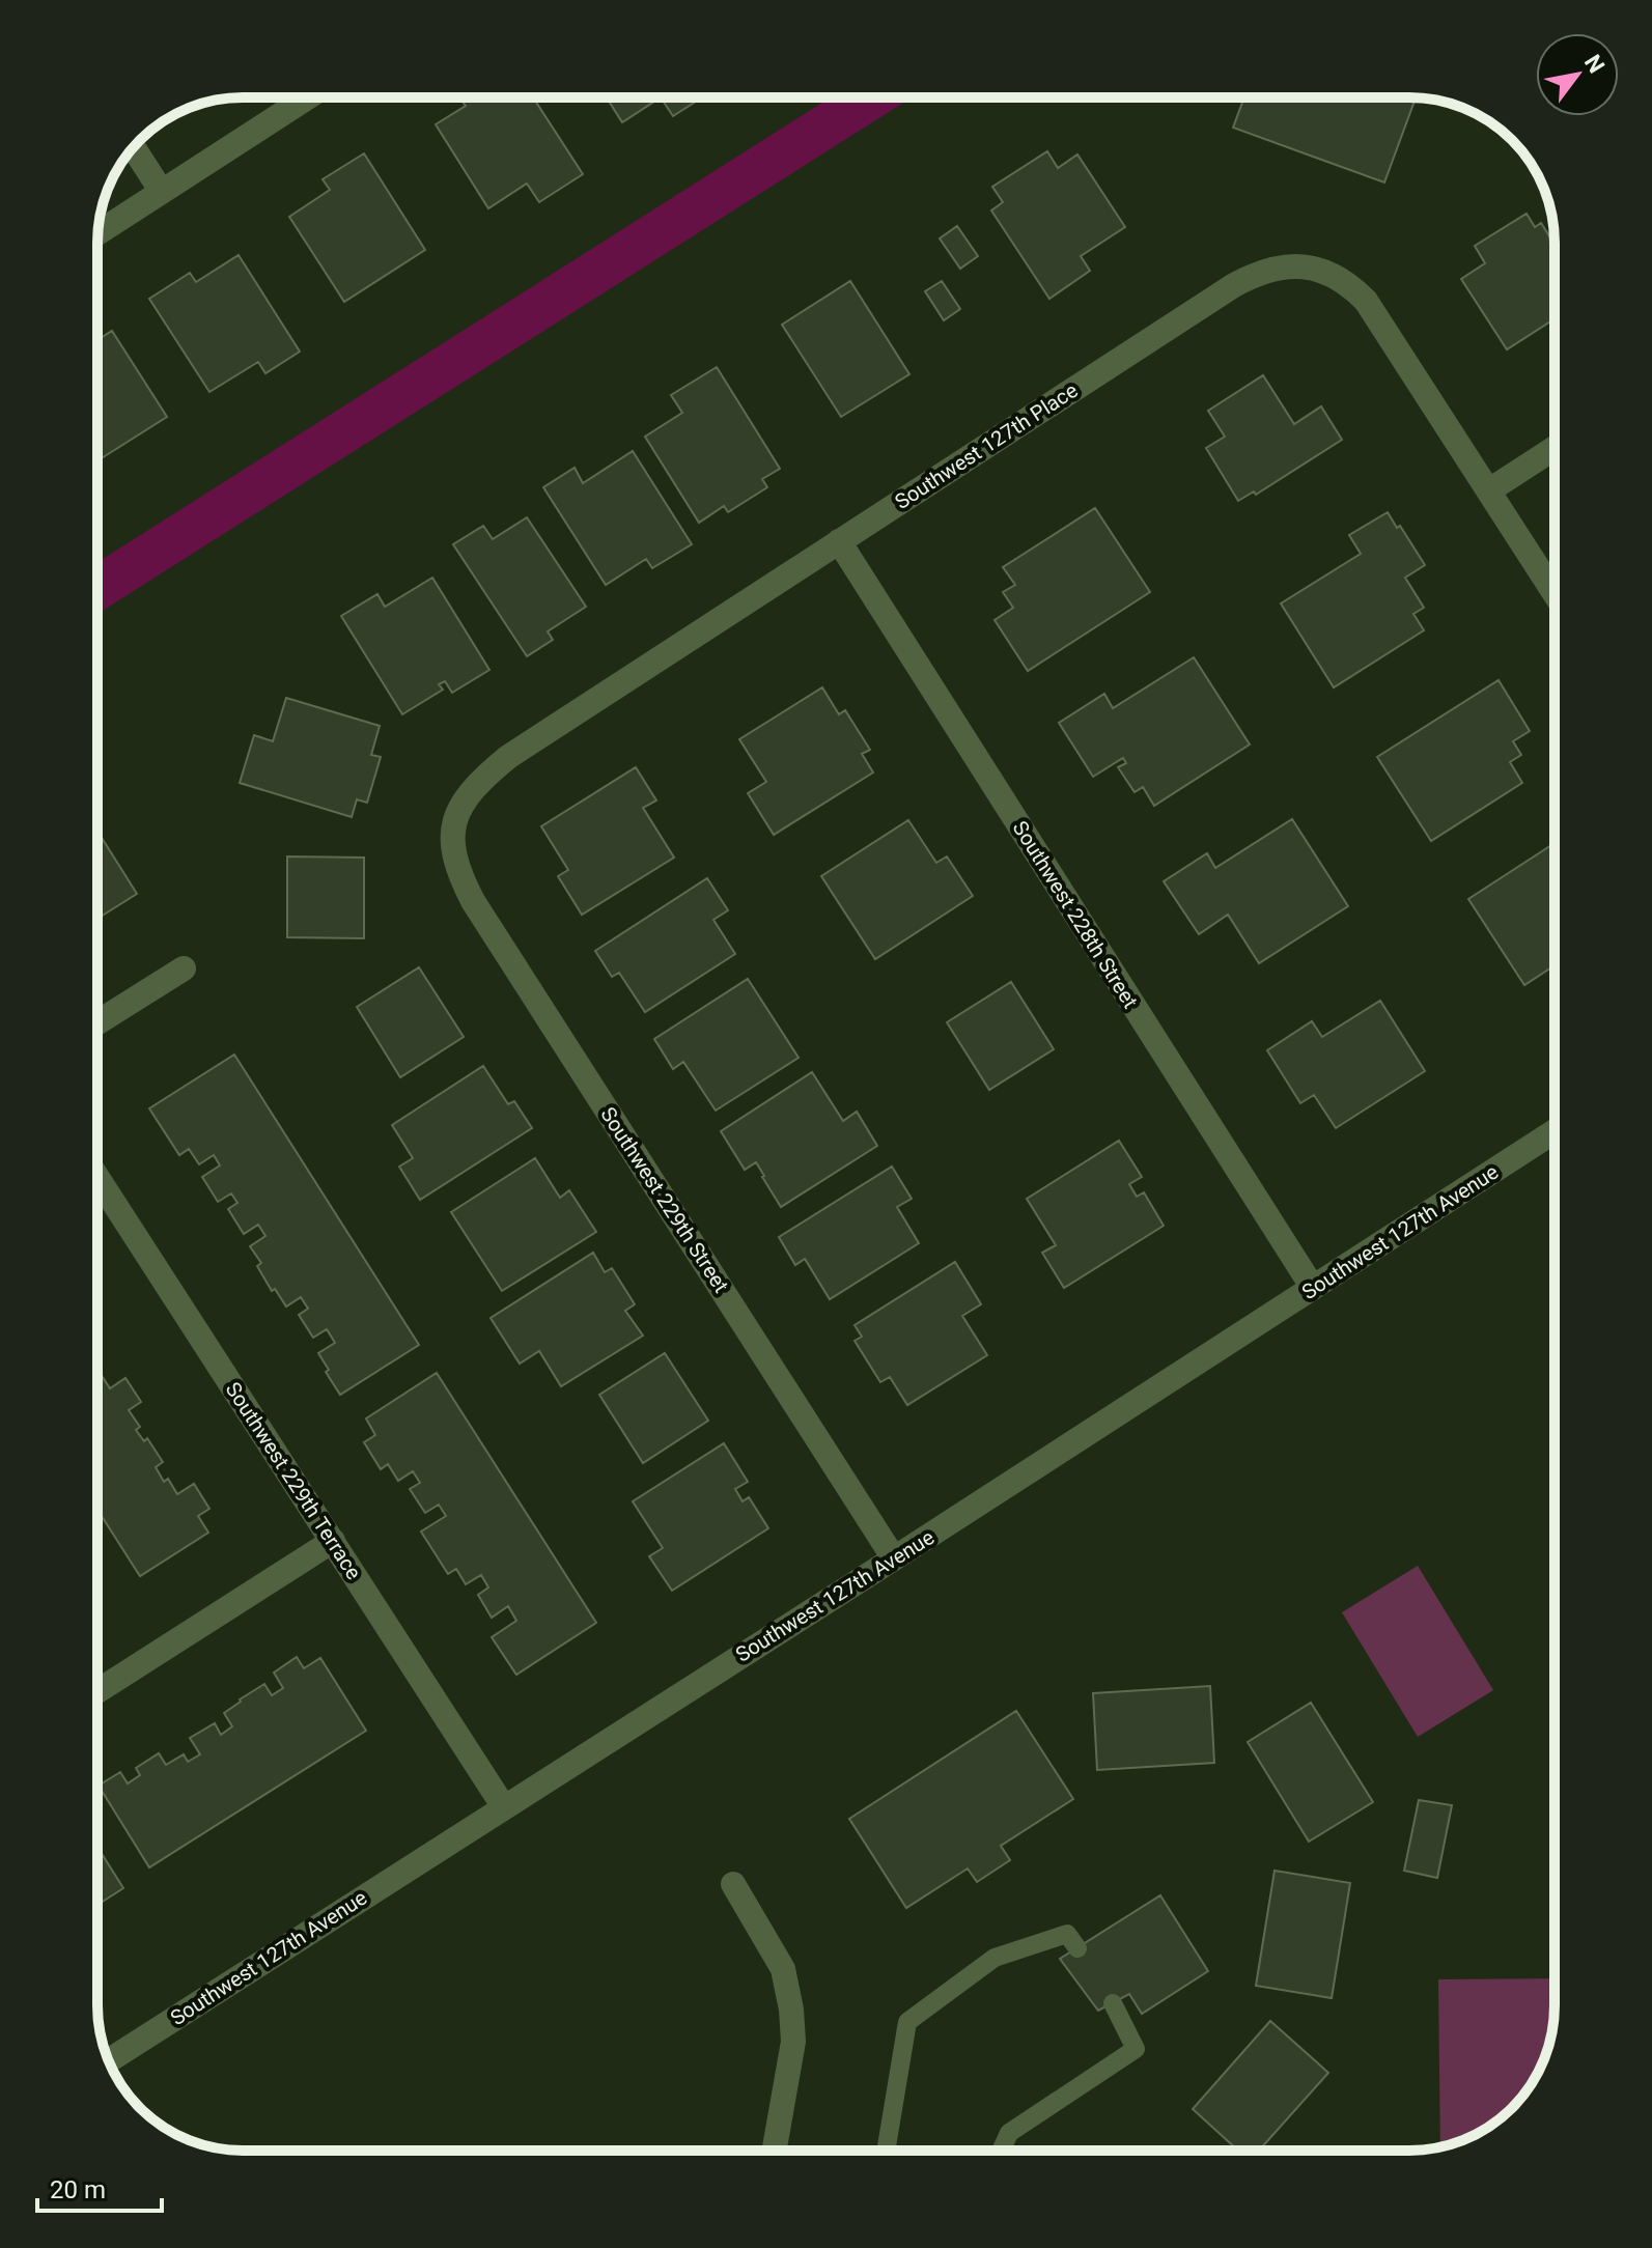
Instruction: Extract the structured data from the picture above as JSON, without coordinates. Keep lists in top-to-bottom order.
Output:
{
  "streets": {
    "street": [
      "Southwest 127th Place",
      "Southwest 228th Street",
      "Southwest 229th Street",
      "Southwest 127th Avenue",
      "Southwest 229th Terrace"
    ]
  },
  "crossings": [
    ["Southwest 127th Place", "Southwest 228th Street"],
    ["Southwest 127th Place", "Southwest 229th Street"],
    ["Southwest 228th Street", "Southwest 127th Avenue"],
    ["Southwest 229th Street", "Southwest 127th Avenue"],
    ["Southwest 127th Avenue", "Southwest 229th Terrace"]
  ],
  "scale_bar": "20 m",
  "north": "top right"
}
